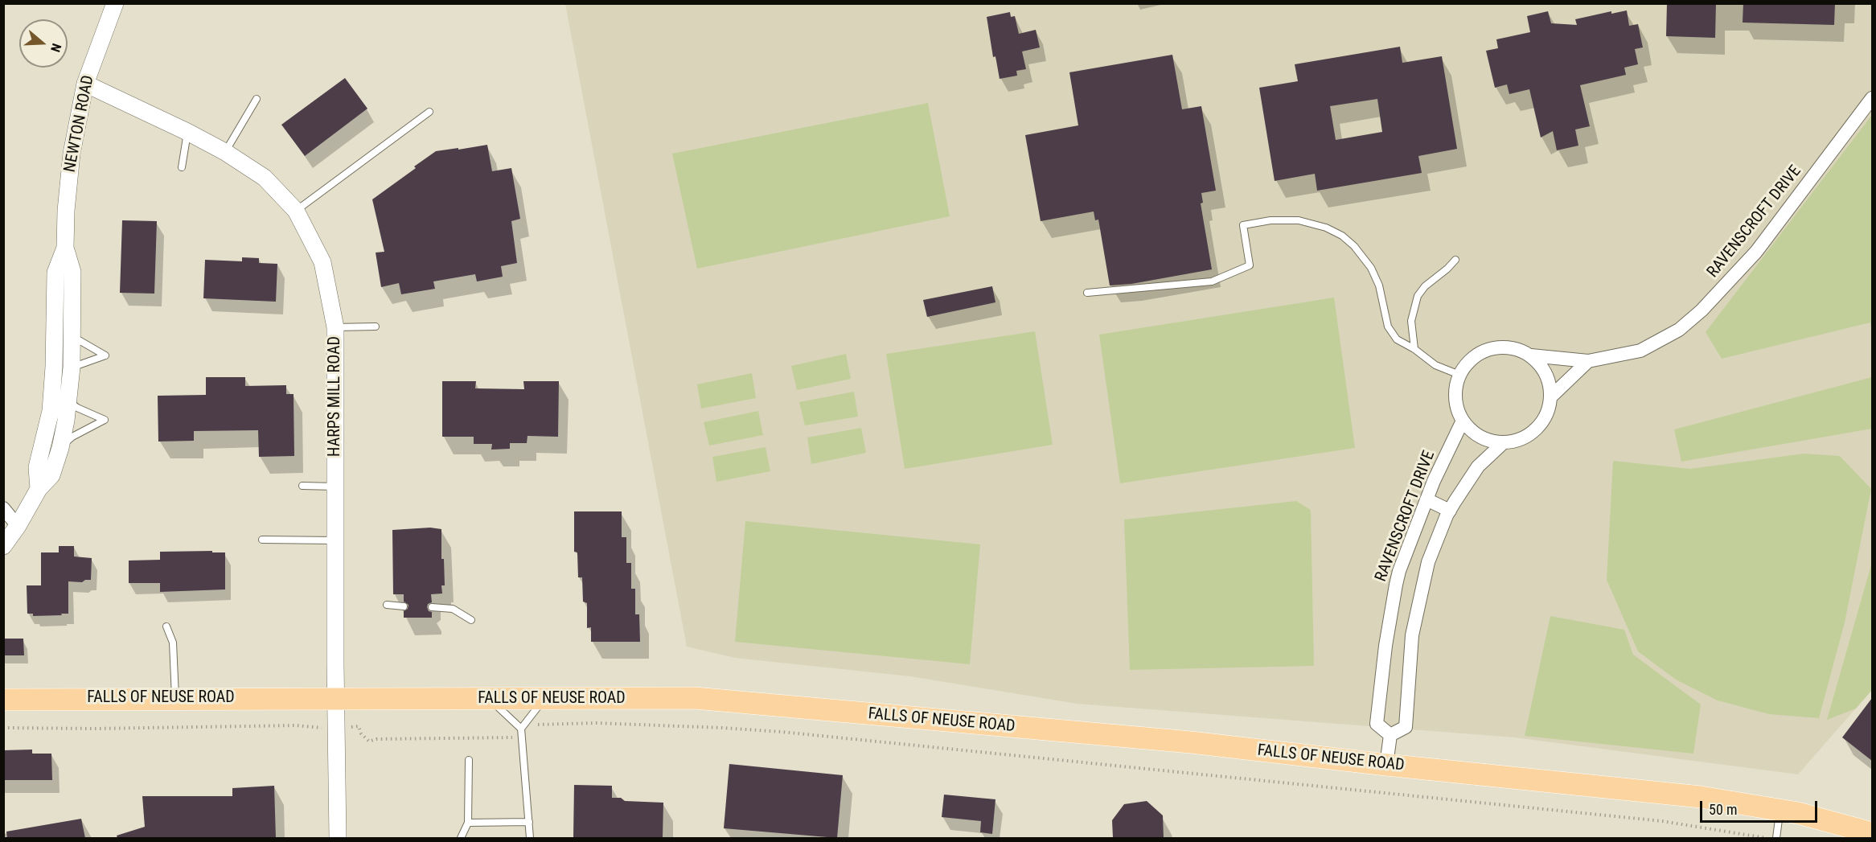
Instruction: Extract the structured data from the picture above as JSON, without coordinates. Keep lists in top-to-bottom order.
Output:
{
  "streets": {
    "main road": ["FALLS OF NEUSE ROAD"],
    "street": ["NEWTON ROAD", "RAVENSCROFT DRIVE", "HARPS MILL ROAD"]
  },
  "crossings": [
    ["NEWTON ROAD", "HARPS MILL ROAD"],
    ["HARPS MILL ROAD", "FALLS OF NEUSE ROAD"]
  ],
  "scale_bar": "50 m",
  "north": "right"
}
